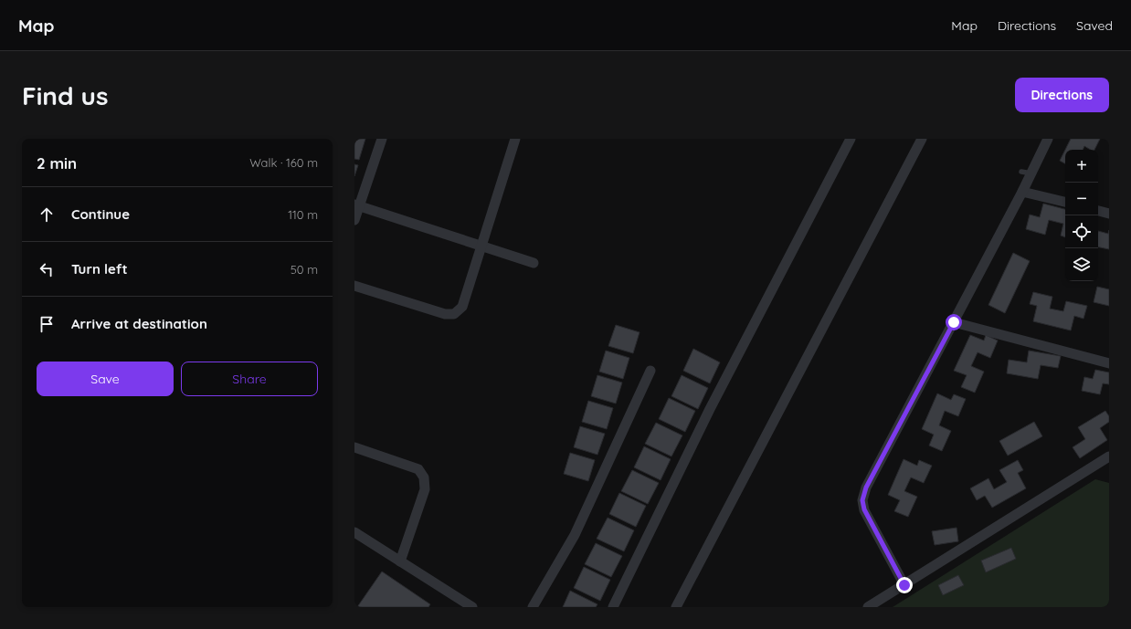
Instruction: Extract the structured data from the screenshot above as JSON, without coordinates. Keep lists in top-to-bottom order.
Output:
{
  "page": {
    "header": "Map",
    "nav": ["Map", "Directions", "Saved"],
    "buttons": [
      "Directions",
      ["Save", "Share"]
    ],
    "title": "Find us",
    "heading": ["2 min", "Walk · 160 m"],
    "map_buttons": ["+", "−"],
    "list": [
      ["Continue", "110 m"],
      ["Turn left", "50 m"],
      "Arrive at destination"
    ]
  }
}
